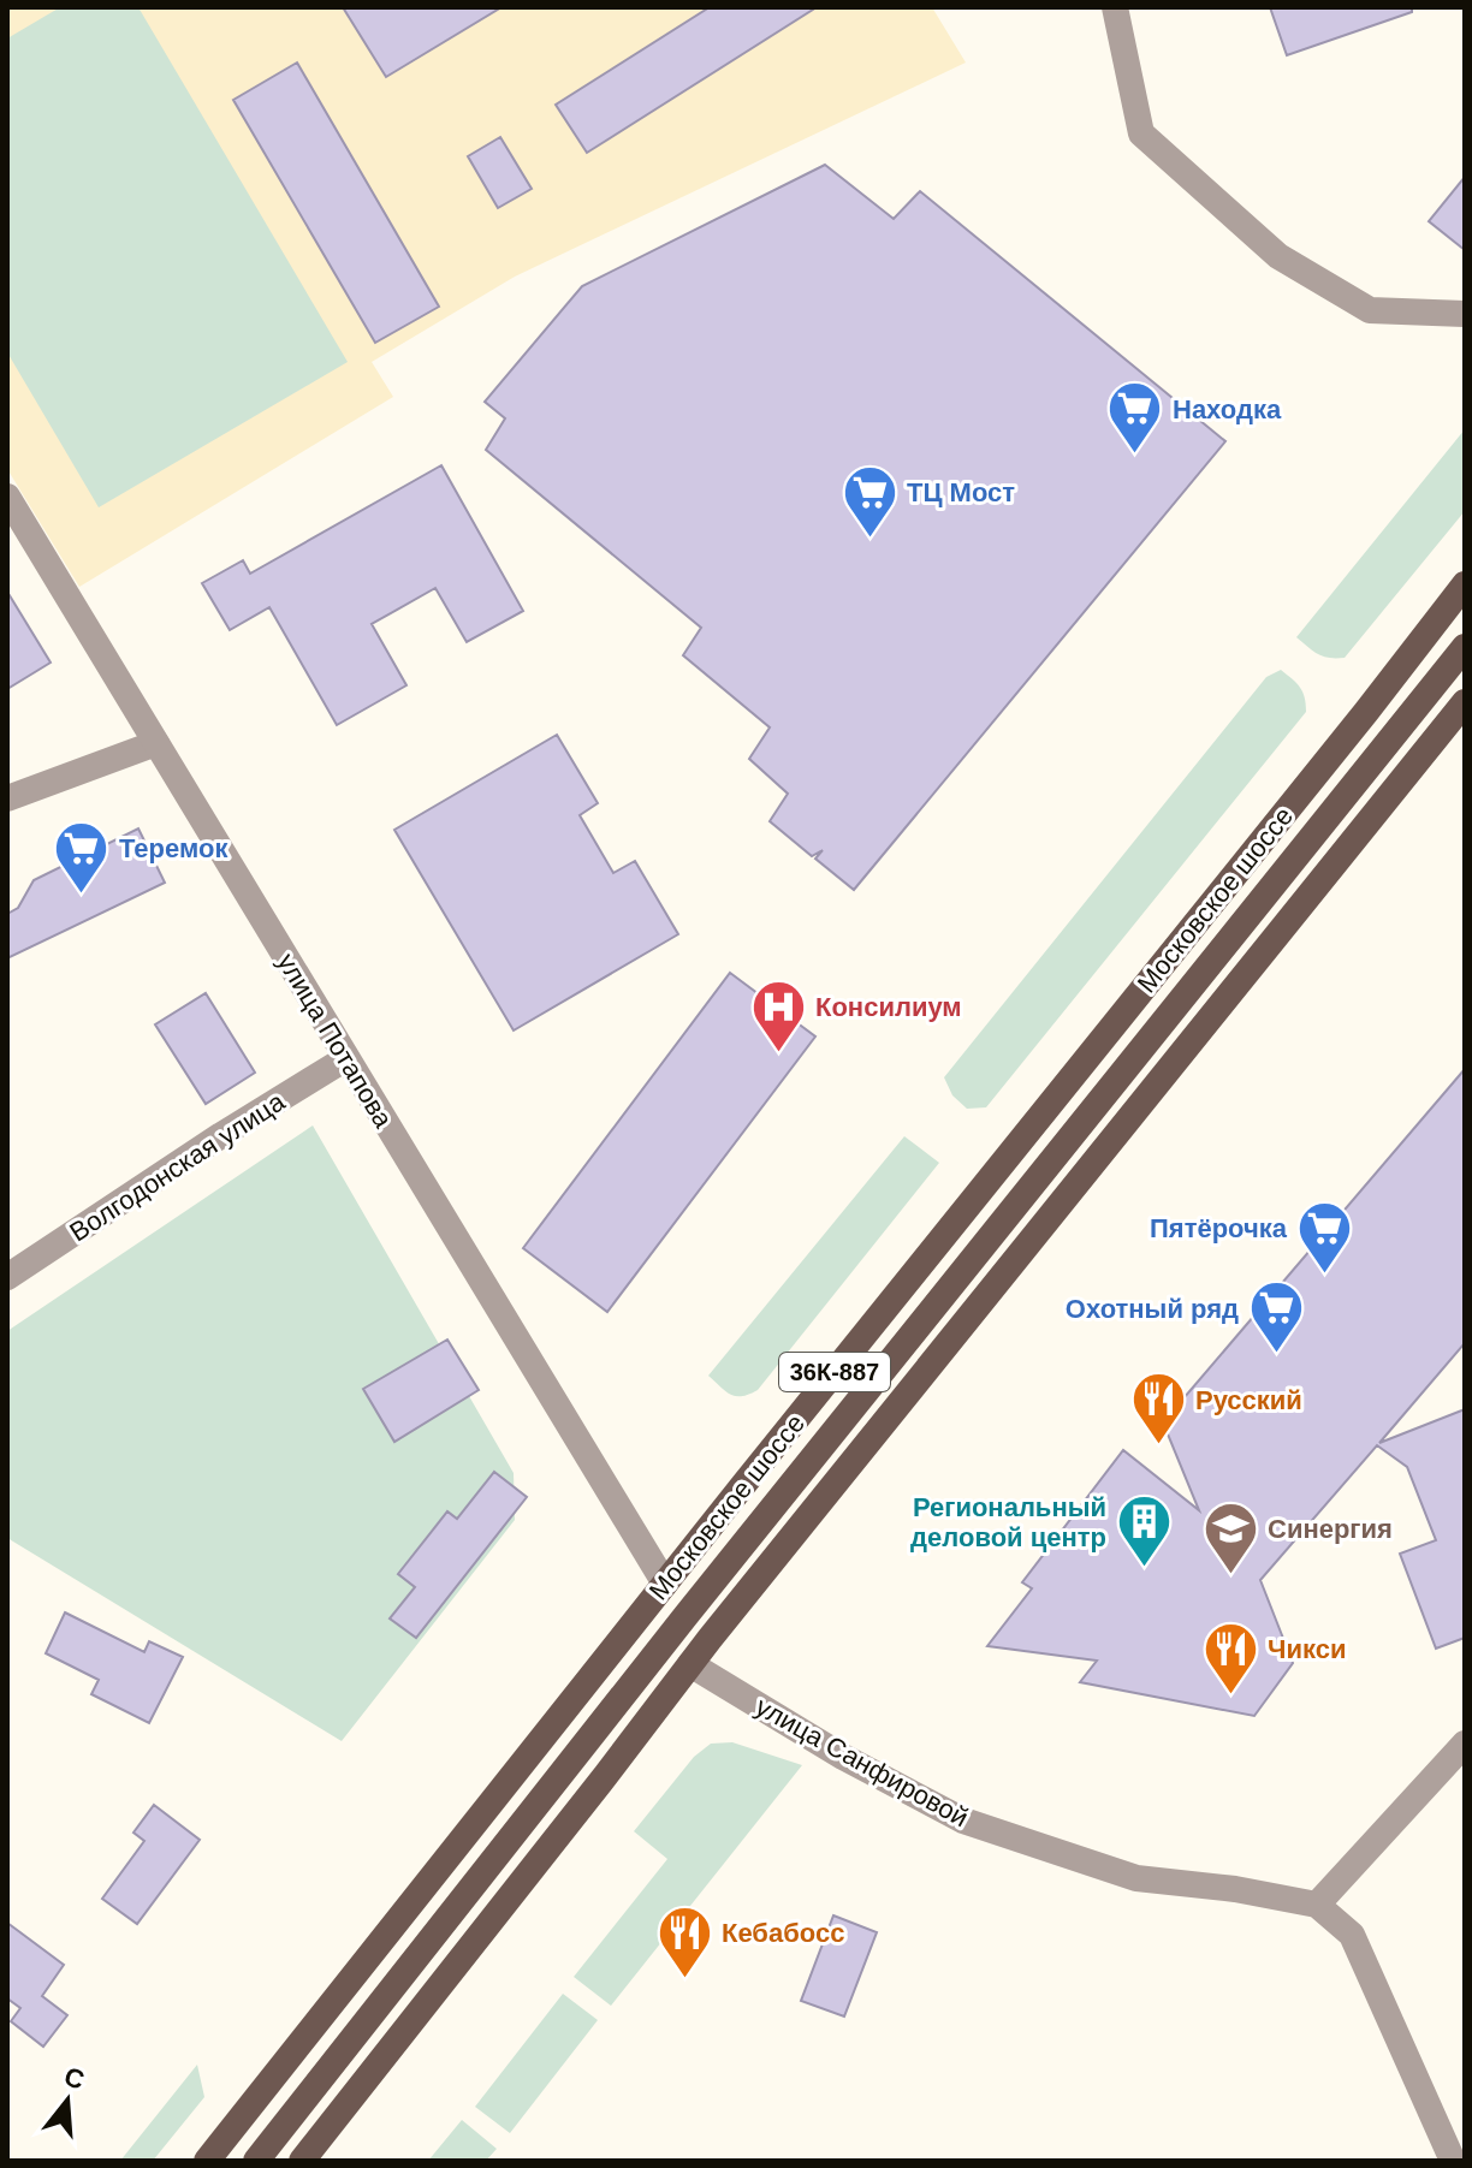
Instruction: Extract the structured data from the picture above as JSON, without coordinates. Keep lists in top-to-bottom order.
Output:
{
  "streets": {
    "main road": ["Московское шоссе", "36К-887"],
    "street": ["улица Потапова", "Волгодонская улица", "улица Санфировой"]
  },
  "crossings": [
    ["Московское шоссе", "улица Потапова"],
    ["улица Потапова", "Волгодонская улица"],
    ["36К-887", "улица Санфировой"]
  ],
  "places": {
    "supermarket": [
      "Находка",
      "ТЦ Мост",
      "Теремок",
      "Пятёрочка",
      "Охотный ряд"
    ],
    "hospital": ["Консилиум"],
    "restaurant": ["Русский", "Чикси", "Кебабосс"],
    "building": ["Региональный деловой центр"],
    "school or university": ["Синергия"]
  },
  "north": "top"
}
